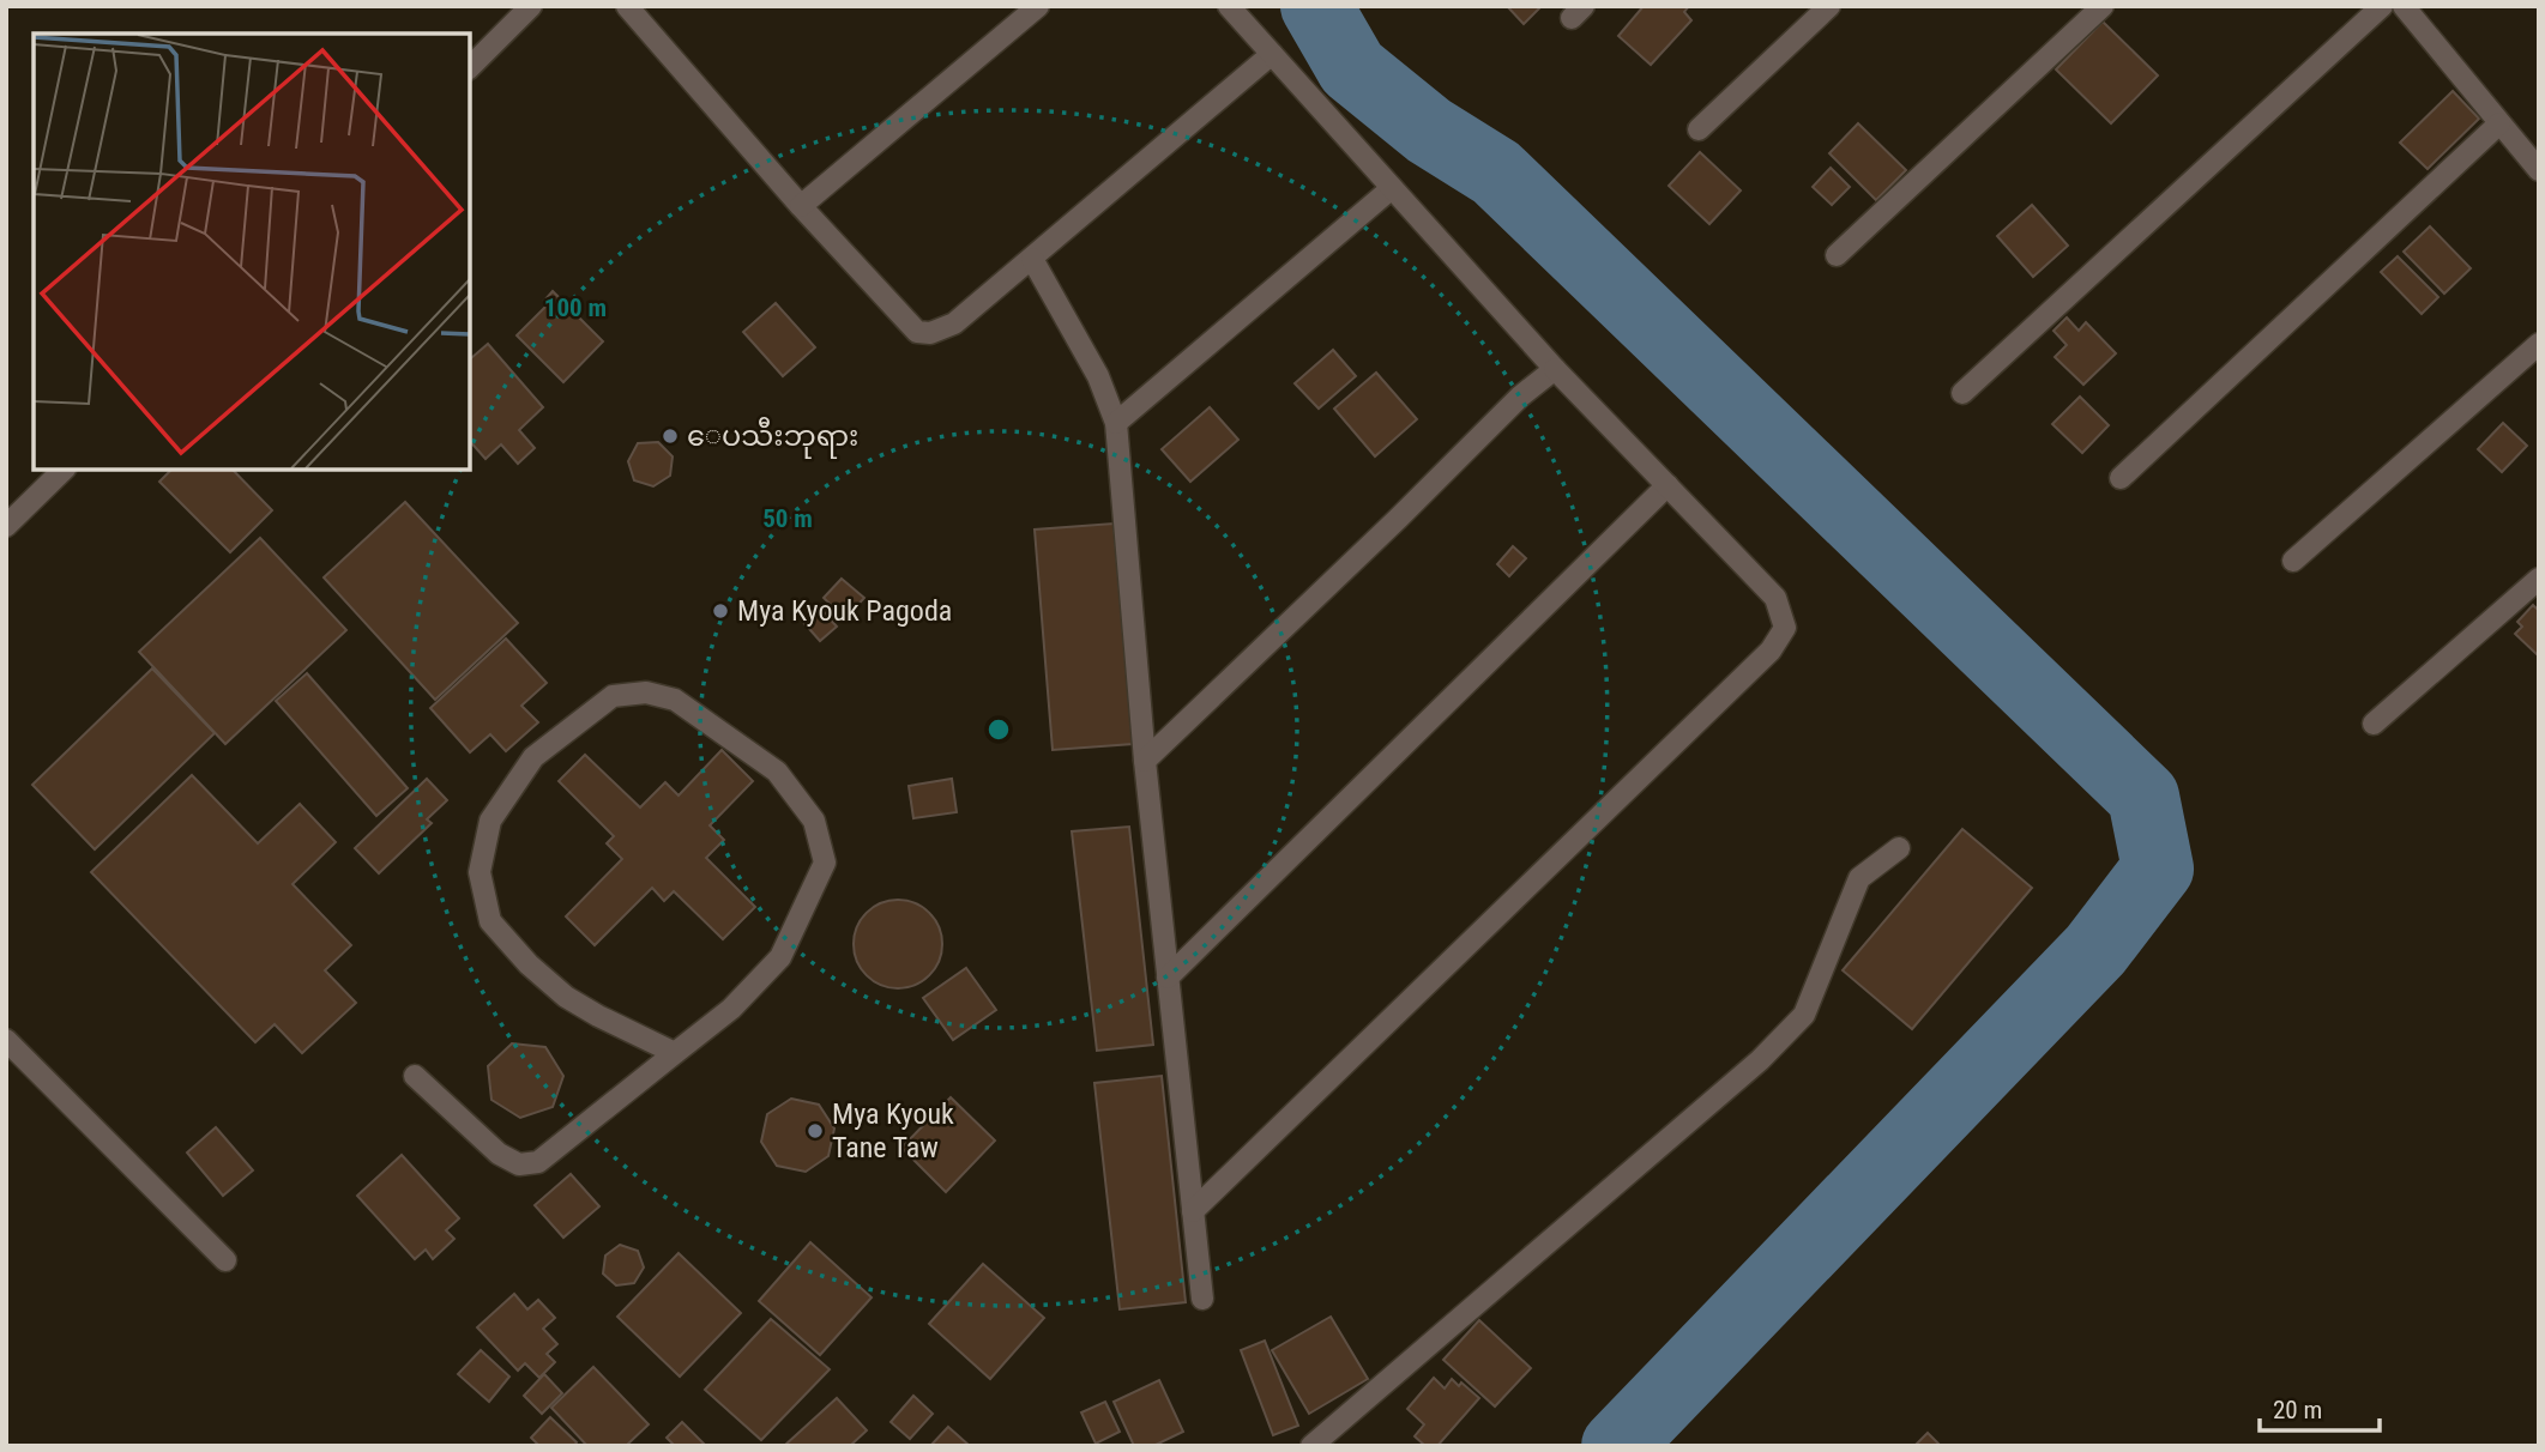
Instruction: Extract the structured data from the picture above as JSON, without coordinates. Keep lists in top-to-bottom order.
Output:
{
  "places": ["ေပသီးဘုရား", "Mya Kyouk Pagoda", "Mya Kyouk Tane Taw"],
  "scale_bar": "20 m",
  "rings": ["100 m", "50 m"]
}
